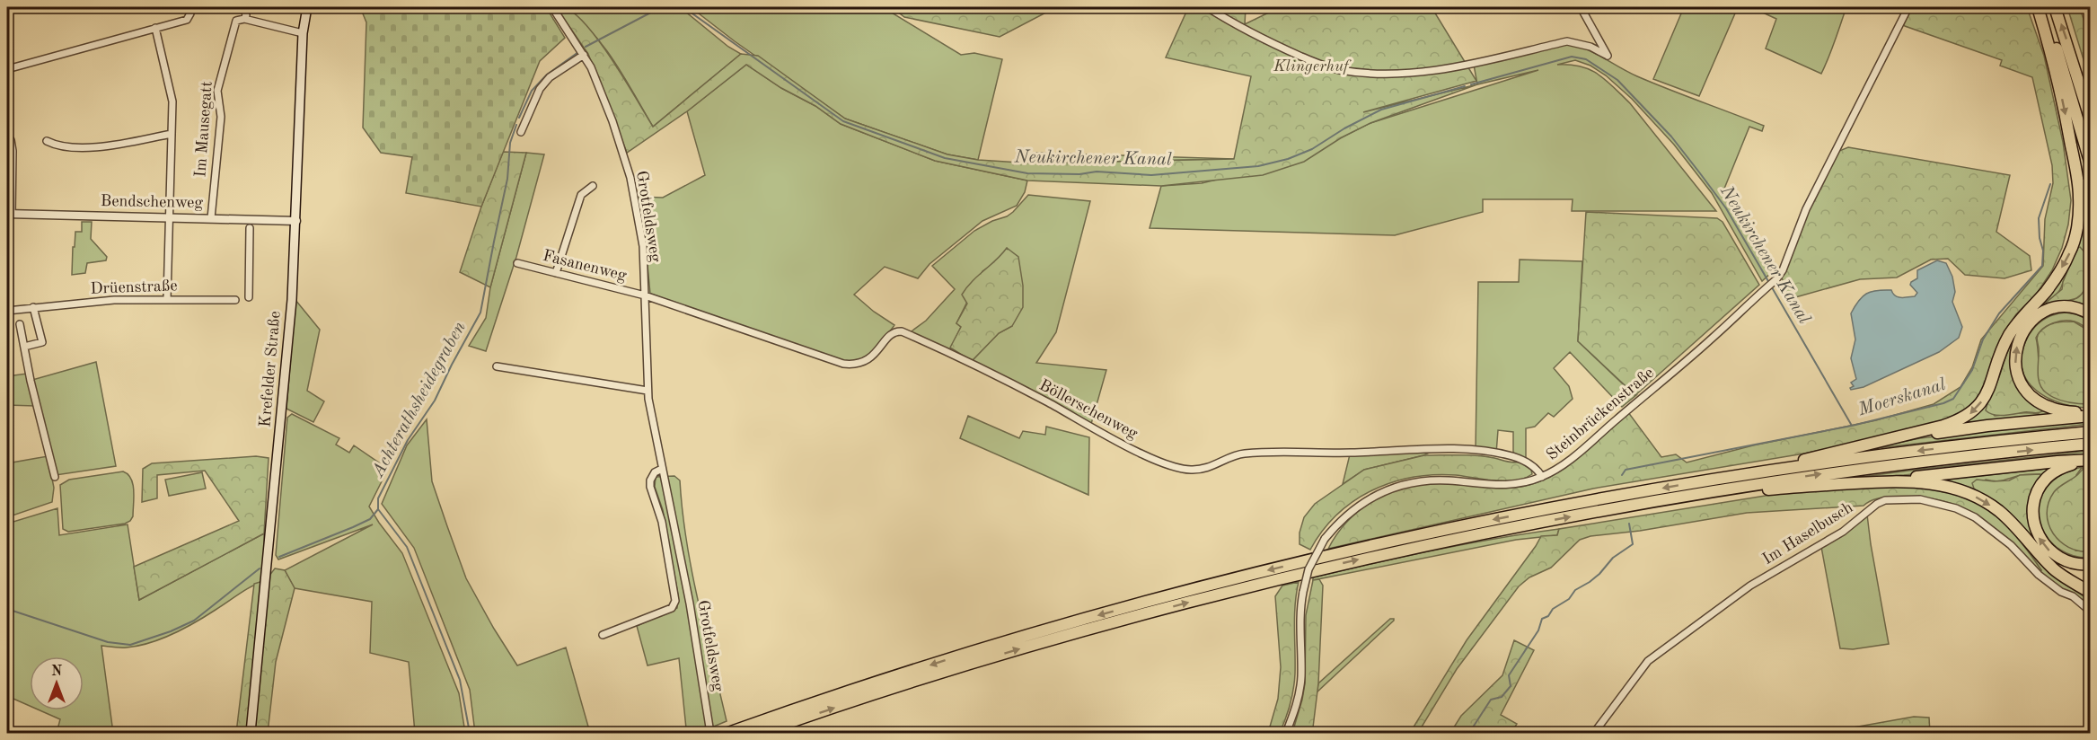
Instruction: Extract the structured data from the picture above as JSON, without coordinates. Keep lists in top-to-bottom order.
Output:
{
  "streets": {
    "main road": ["Krefelder Straße"],
    "street": [
      "Im Mausegatt",
      "Bendschenweg",
      "Grotfeldsweg",
      "Fasanenweg",
      "Drüenstraße",
      "Böllerschenweg",
      "Steinbrückenstraße",
      "Im Haselbusch"
    ]
  },
  "crossings": [
    ["Im Mausegatt", "Bendschenweg"],
    ["Bendschenweg", "Krefelder Straße"],
    ["Grotfeldsweg", "Fasanenweg"],
    ["Grotfeldsweg", "Böllerschenweg"],
    ["Fasanenweg", "Böllerschenweg"],
    ["Böllerschenweg", "Steinbrückenstraße"]
  ],
  "water": ["Neukirchener Kanal", "Moerskanal", "Achterathsheidegraben"],
  "parks": ["Klingerhuf"],
  "north": "top"
}
